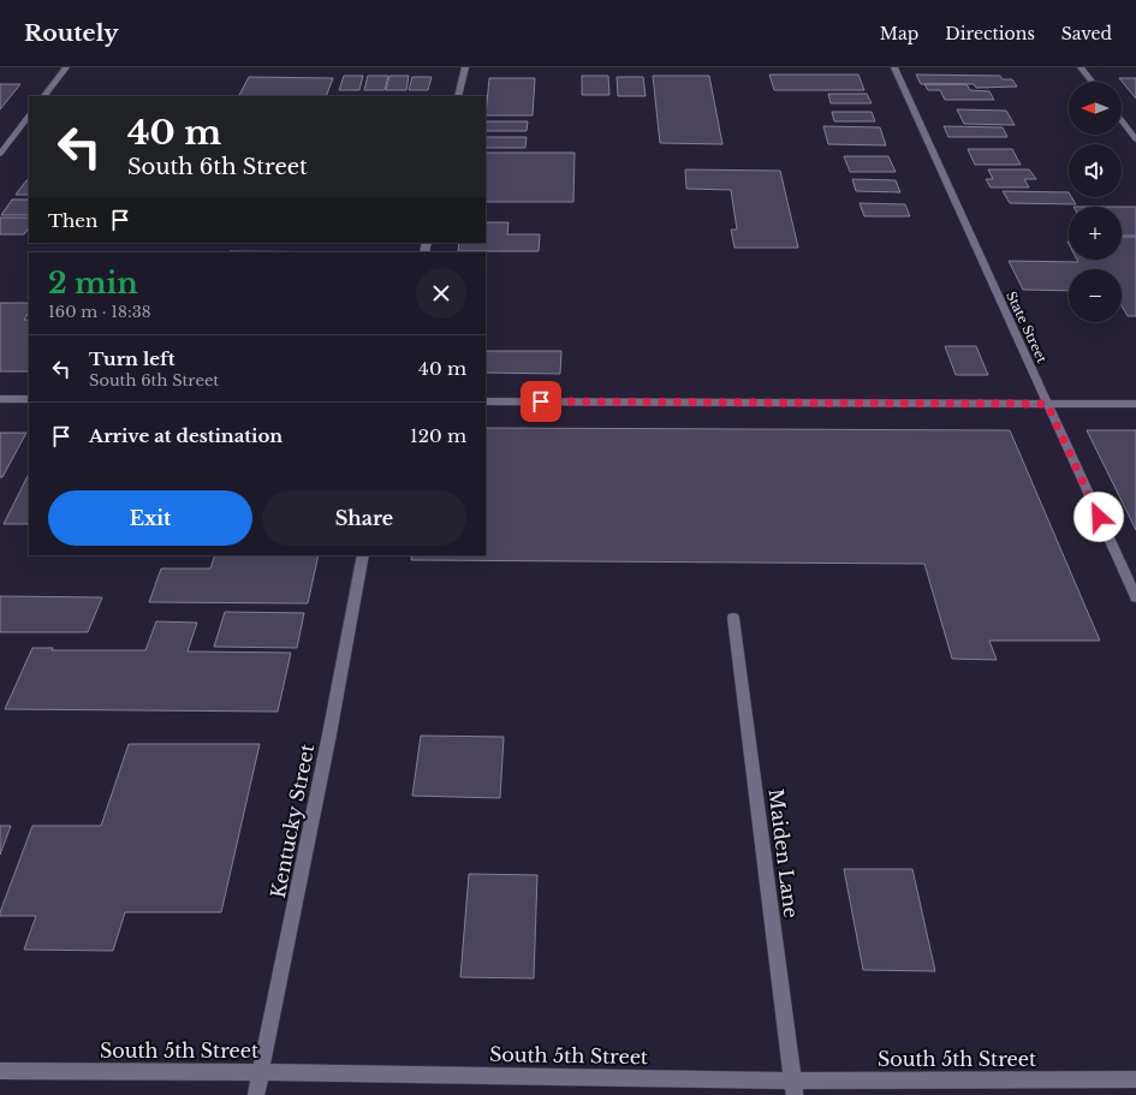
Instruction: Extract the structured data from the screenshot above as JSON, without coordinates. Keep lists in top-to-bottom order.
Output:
{
  "streets": {
    "street": [
      "State Street",
      "Kentucky Street",
      "Maiden Lane",
      "South 5th Street"
    ]
  },
  "crossings": [
    ["Kentucky Street", "South 5th Street"],
    ["Maiden Lane", "South 5th Street"]
  ],
  "north": "left",
  "page": {
    "header": "Routely",
    "nav": ["Map", "Directions", "Saved"],
    "map_buttons": ["+", "−"],
    "turn": ["40 m", "South 6th Street"],
    "then": "Then",
    "heading": ["2 min", "160 m · 18:38"],
    "list": [
      {
        "name": "Turn left",
        "note": "South 6th Street",
        "value": "40 m"
      },
      {
        "name": "Arrive at destination",
        "value": "120 m"
      }
    ],
    "buttons": ["Exit", "Share"]
  }
}
